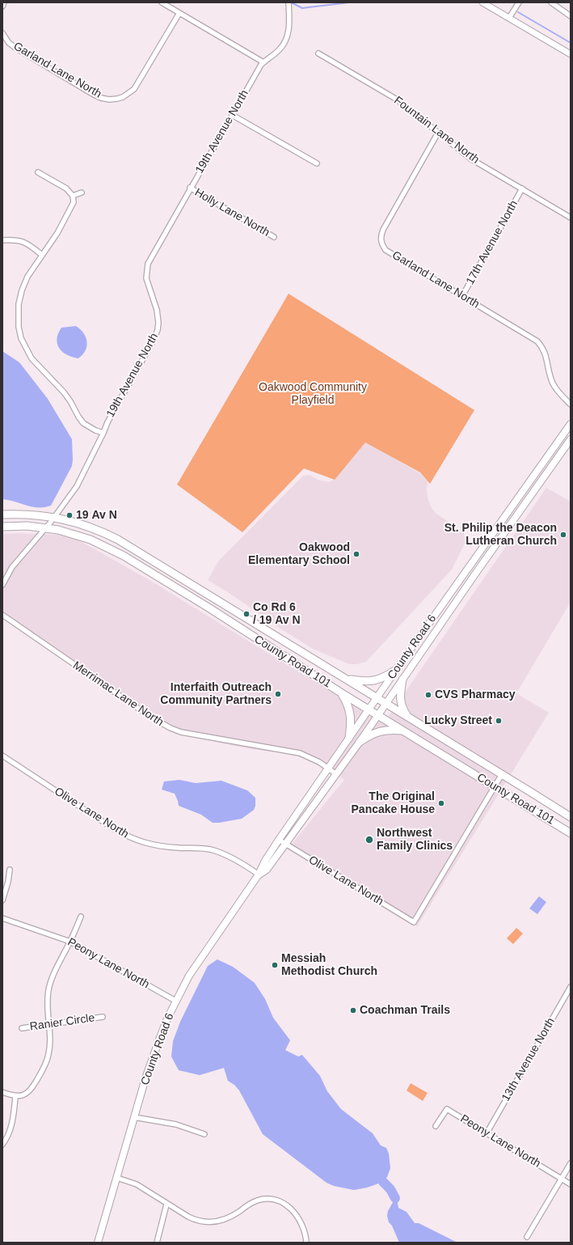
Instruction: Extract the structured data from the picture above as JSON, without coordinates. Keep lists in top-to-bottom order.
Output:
{
  "streets": {
    "main road": ["County Road 6", "County Road 101"],
    "street": [
      "Garland Lane North",
      "Fountain Lane North",
      "19th Avenue North",
      "Holly Lane North",
      "17th Avenue North",
      "Merrimac Lane North",
      "Olive Lane North",
      "Peony Lane North",
      "Ranier Circle",
      "13th Avenue North"
    ]
  },
  "crossings": [
    ["Garland Lane North", "Fountain Lane North"],
    ["Garland Lane North", "17th Avenue North"],
    ["Fountain Lane North", "17th Avenue North"],
    ["19th Avenue North", "Holly Lane North"],
    ["19th Avenue North", "County Road 101"],
    ["County Road 6", "County Road 101"],
    ["County Road 6", "Merrimac Lane North"],
    ["County Road 6", "Olive Lane North"],
    ["County Road 6", "Peony Lane North"],
    ["County Road 101", "Olive Lane North"],
    ["Peony Lane North", "13th Avenue North"]
  ],
  "parks": ["Oakwood Community Playfield"],
  "places": [
    "19 Av N",
    "St. Philip the Deacon Lutheran Church",
    "Oakwood Elementary School",
    "Co Rd 6 / 19 Av N",
    "Interfaith Outreach Community Partners",
    "CVS Pharmacy",
    "Lucky Street",
    "The Original Pancake House",
    "Northwest Family Clinics",
    "Messiah Methodist Church",
    "Coachman Trails"
  ]
}
